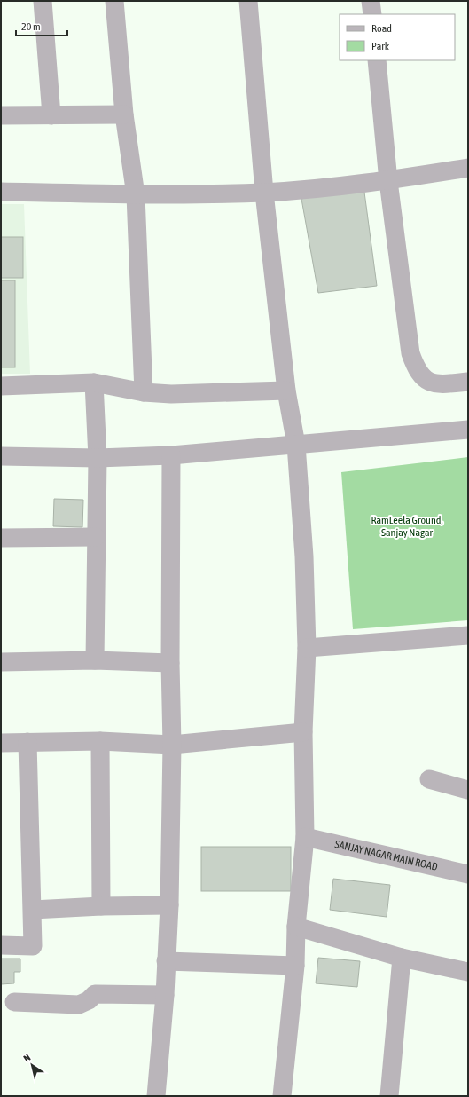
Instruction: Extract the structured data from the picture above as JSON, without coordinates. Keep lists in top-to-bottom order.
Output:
{
  "streets": {
    "street": ["SANJAY NAGAR MAIN ROAD"]
  },
  "parks": ["RamLeela Ground, Sanjay Nagar"],
  "legend": ["Road", "Park"],
  "scale_bar": "20 m",
  "north": "top left"
}
